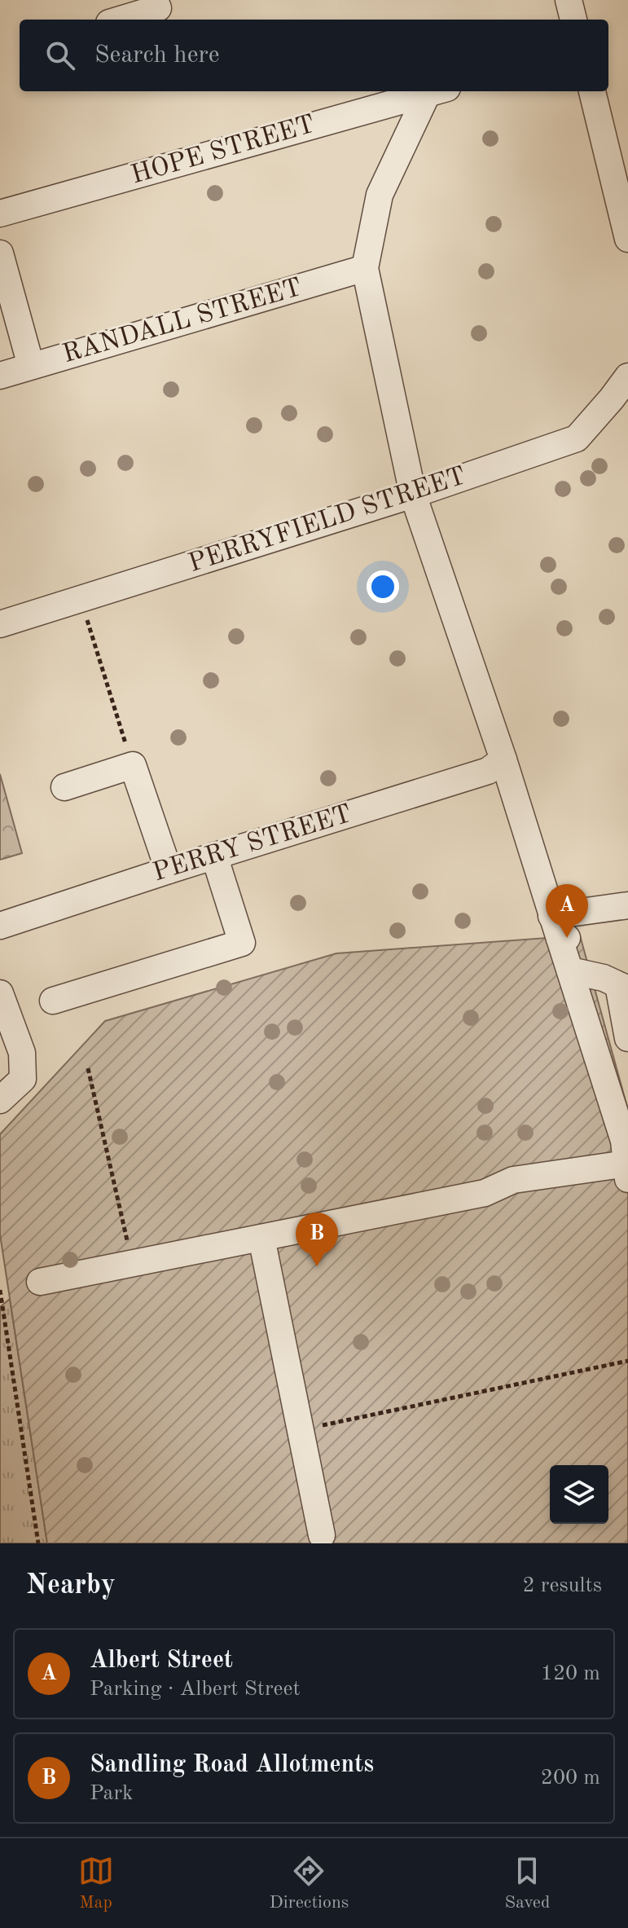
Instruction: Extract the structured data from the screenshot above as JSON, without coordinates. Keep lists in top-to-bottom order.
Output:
{
  "streets": {
    "street": [
      "HOPE STREET",
      "RANDALL STREET",
      "PERRYFIELD STREET",
      "PERRY STREET"
    ]
  },
  "page": {
    "search": "Search here",
    "pins": ["A", "B"],
    "heading": ["Nearby", "2 results"],
    "list": [
      {
        "mark": "A",
        "name": "Albert Street",
        "note": "Parking · Albert Street",
        "value": "120 m"
      },
      {
        "mark": "B",
        "name": "Sandling Road Allotments",
        "note": "Park",
        "value": "200 m"
      }
    ],
    "nav": ["Map", "Directions", "Saved"]
  }
}
